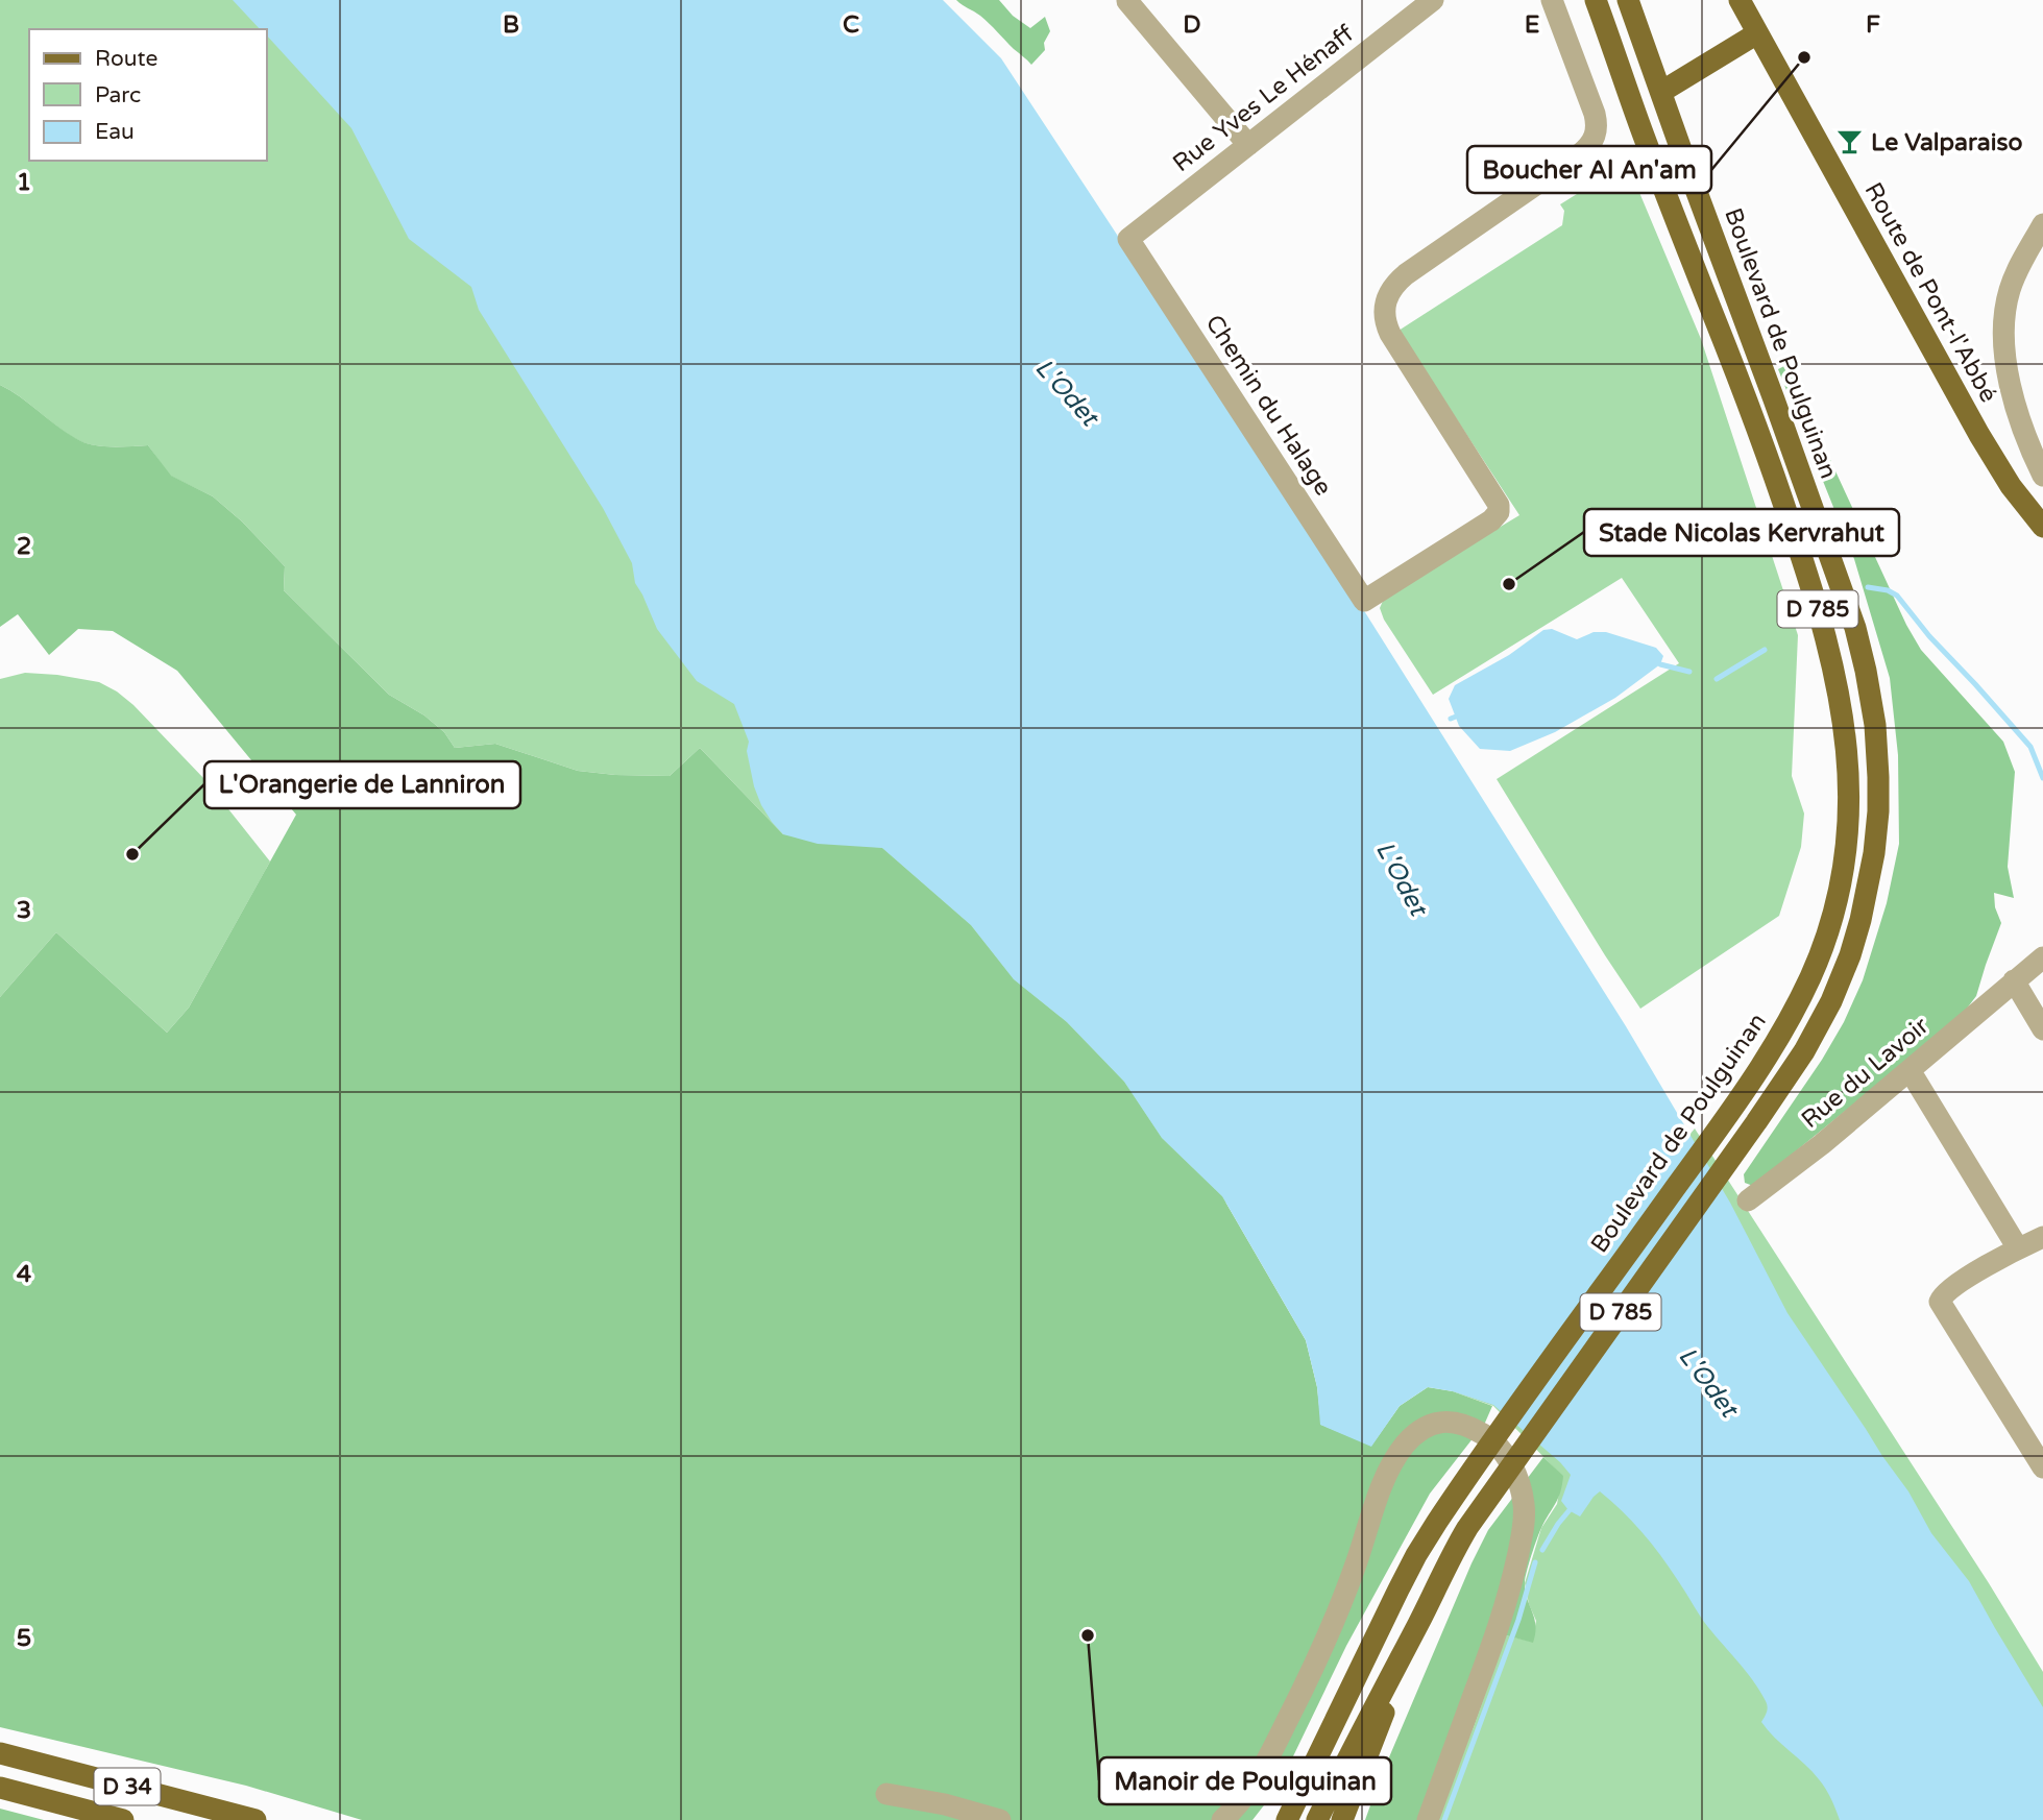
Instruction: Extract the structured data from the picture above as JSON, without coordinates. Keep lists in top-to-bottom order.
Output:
{
  "streets": {
    "main road": [
      "Route de Pont-l'Abbé",
      "Boulevard de Poulguinan",
      "D 785",
      "D 34"
    ],
    "street": ["Rue Yves Le Hénaff", "Chemin du Halage", "Rue du Lavoir"]
  },
  "crossings": [
    ["Rue Yves Le Hénaff", "Chemin du Halage"],
    ["Boulevard de Poulguinan", "D 785"]
  ],
  "water": ["L'Odet"],
  "places": {
    "other": [
      "Boucher Al An'am",
      "Stade Nicolas Kervrahut",
      "L'Orangerie de Lanniron",
      "Manoir de Poulguinan"
    ],
    "bar": ["Le Valparaiso"]
  },
  "legend": ["Route", "Parc", "Eau"],
  "grid": {
    "columns": [
      "B",
      "C",
      "D",
      "E",
      "F"
    ],
    "rows": [
      "1",
      "2",
      "3",
      "4",
      "5"
    ]
  }
}
